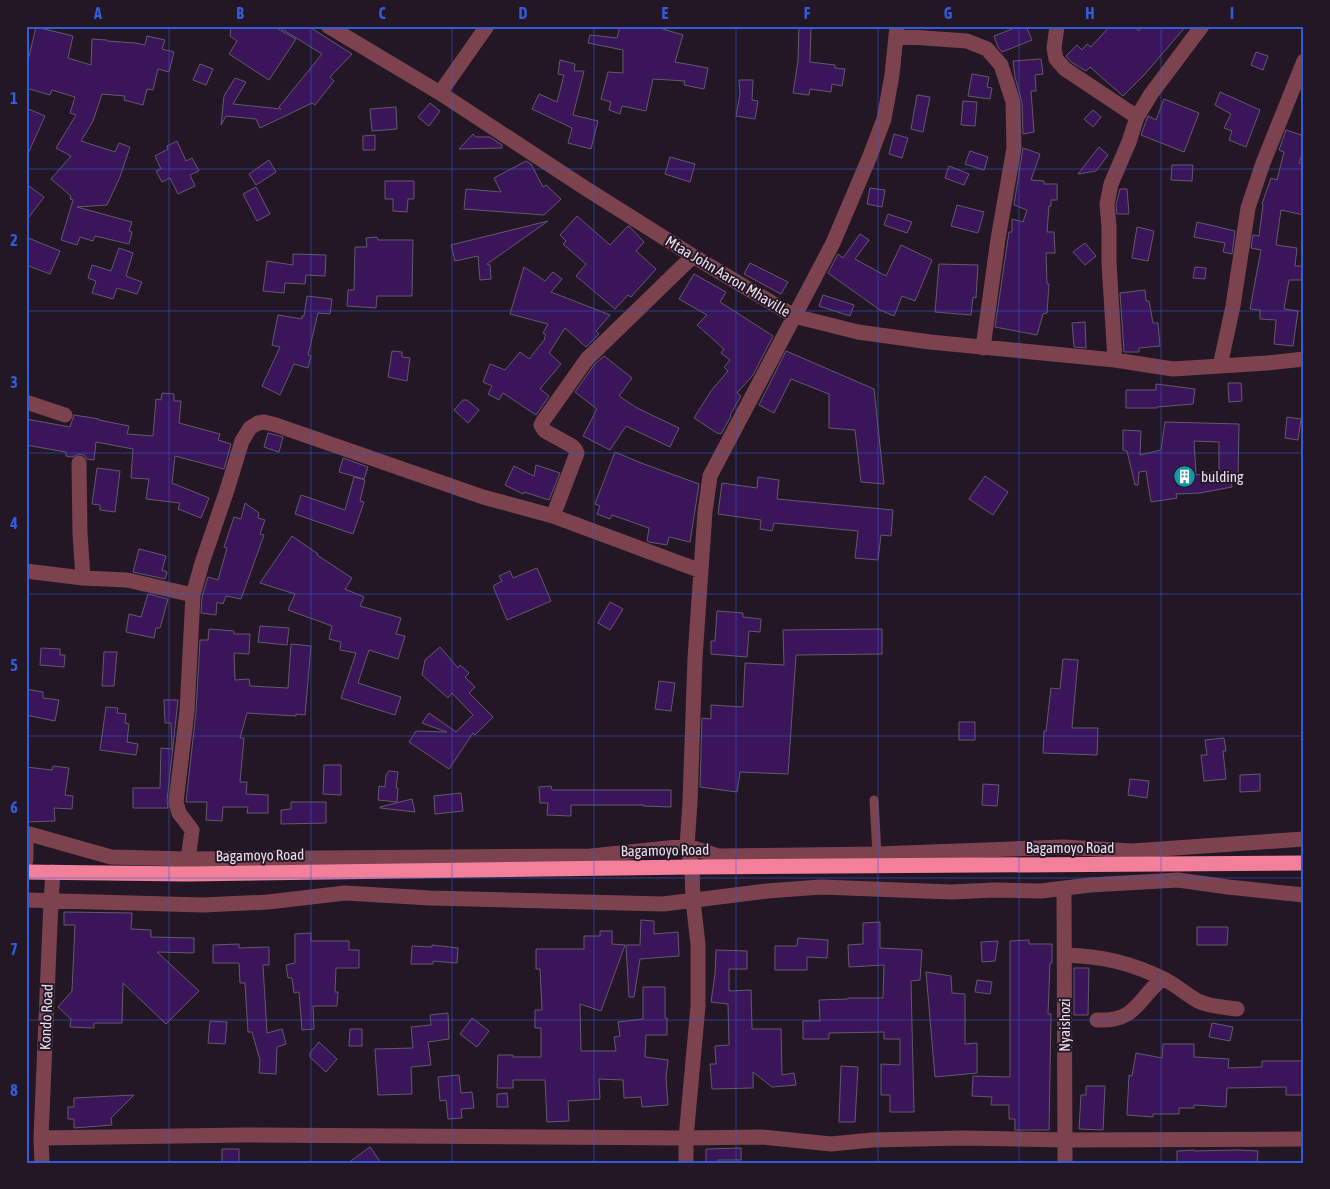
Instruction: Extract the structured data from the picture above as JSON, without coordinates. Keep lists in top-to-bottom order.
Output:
{
  "streets": {
    "highway": ["Bagamoyo Road"],
    "street": ["Mtaa John Aaron Mhaville", "Kondo Road", "Nyaishozi"]
  },
  "crossings": [
    ["Bagamoyo Road", "Kondo Road"]
  ],
  "places": {
    "building": ["bulding"]
  },
  "grid": {
    "columns": [
      "A",
      "B",
      "C",
      "D",
      "E",
      "F",
      "G",
      "H",
      "I"
    ],
    "rows": [
      "1",
      "2",
      "3",
      "4",
      "5",
      "6",
      "7",
      "8"
    ]
  }
}
